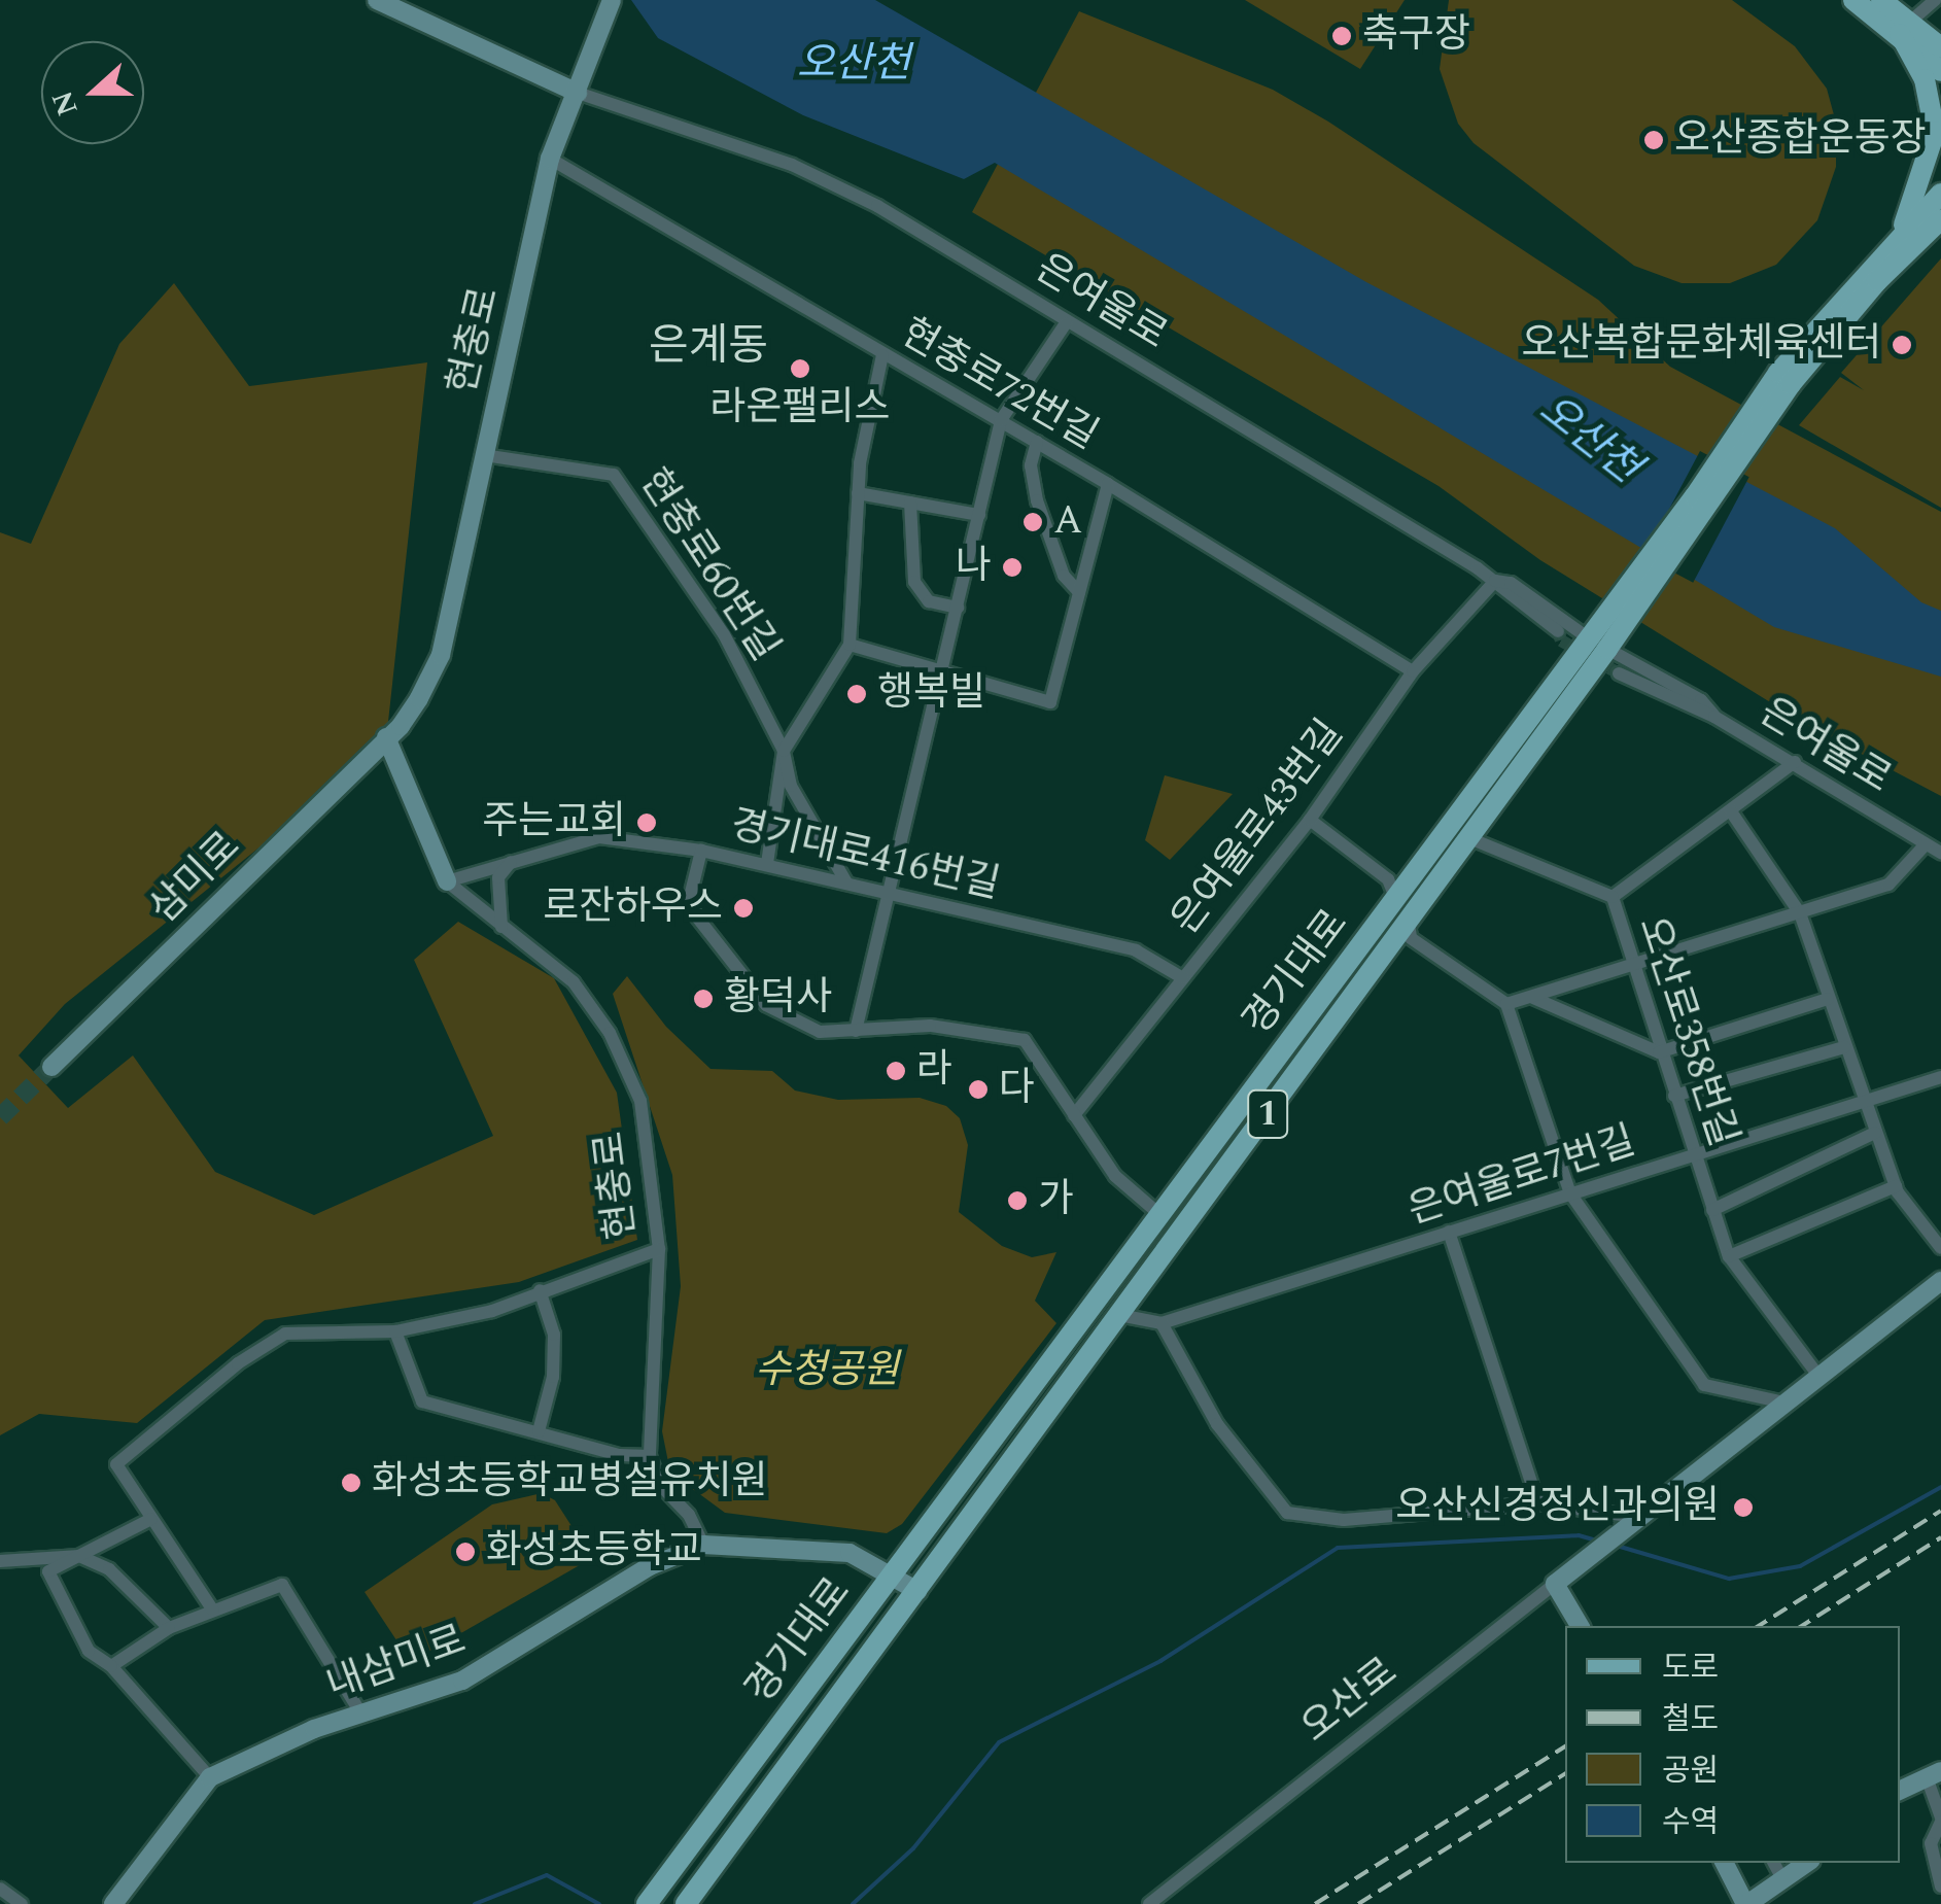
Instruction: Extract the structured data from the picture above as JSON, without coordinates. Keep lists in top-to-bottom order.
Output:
{
  "streets": {
    "main road": ["경기대로", "1"],
    "street": [
      "은여울로",
      "현충로",
      "현충로72번길",
      "현충로60번길",
      "은여울로43번길",
      "경기대로416번길",
      "삼미로",
      "오산로358번길",
      "은여울로7번길",
      "내삼미로",
      "오산로"
    ]
  },
  "crossings": [
    ["은여울로", "현충로"],
    ["은여울로", "은여울로43번길"],
    ["은여울로", "오산로358번길"],
    ["현충로", "현충로72번길"],
    ["현충로", "현충로60번길"],
    ["현충로", "삼미로"],
    ["현충로72번길", "현충로60번길"],
    ["현충로72번길", "은여울로43번길"],
    ["현충로60번길", "경기대로416번길"],
    ["은여울로43번길", "경기대로416번길"],
    ["경기대로416번길", "경기대로"],
    ["경기대로", "은여울로7번길"],
    ["경기대로", "내삼미로"],
    ["오산로358번길", "은여울로7번길"]
  ],
  "districts": ["은계동"],
  "water": ["오산천"],
  "parks": ["수청공원"],
  "places": [
    "축구장",
    "오산종합운동장",
    "오산복합문화체육센터",
    "라온팰리스",
    "A",
    "나",
    "행복빌",
    "주는교회",
    "로잔하우스",
    "황덕사",
    "라",
    "다",
    "가",
    "화성초등학교병설유치원",
    "오산신경정신과의원",
    "화성초등학교"
  ],
  "legend": [
    "도로",
    "철도",
    "공원",
    "수역"
  ],
  "north": "left"
}
